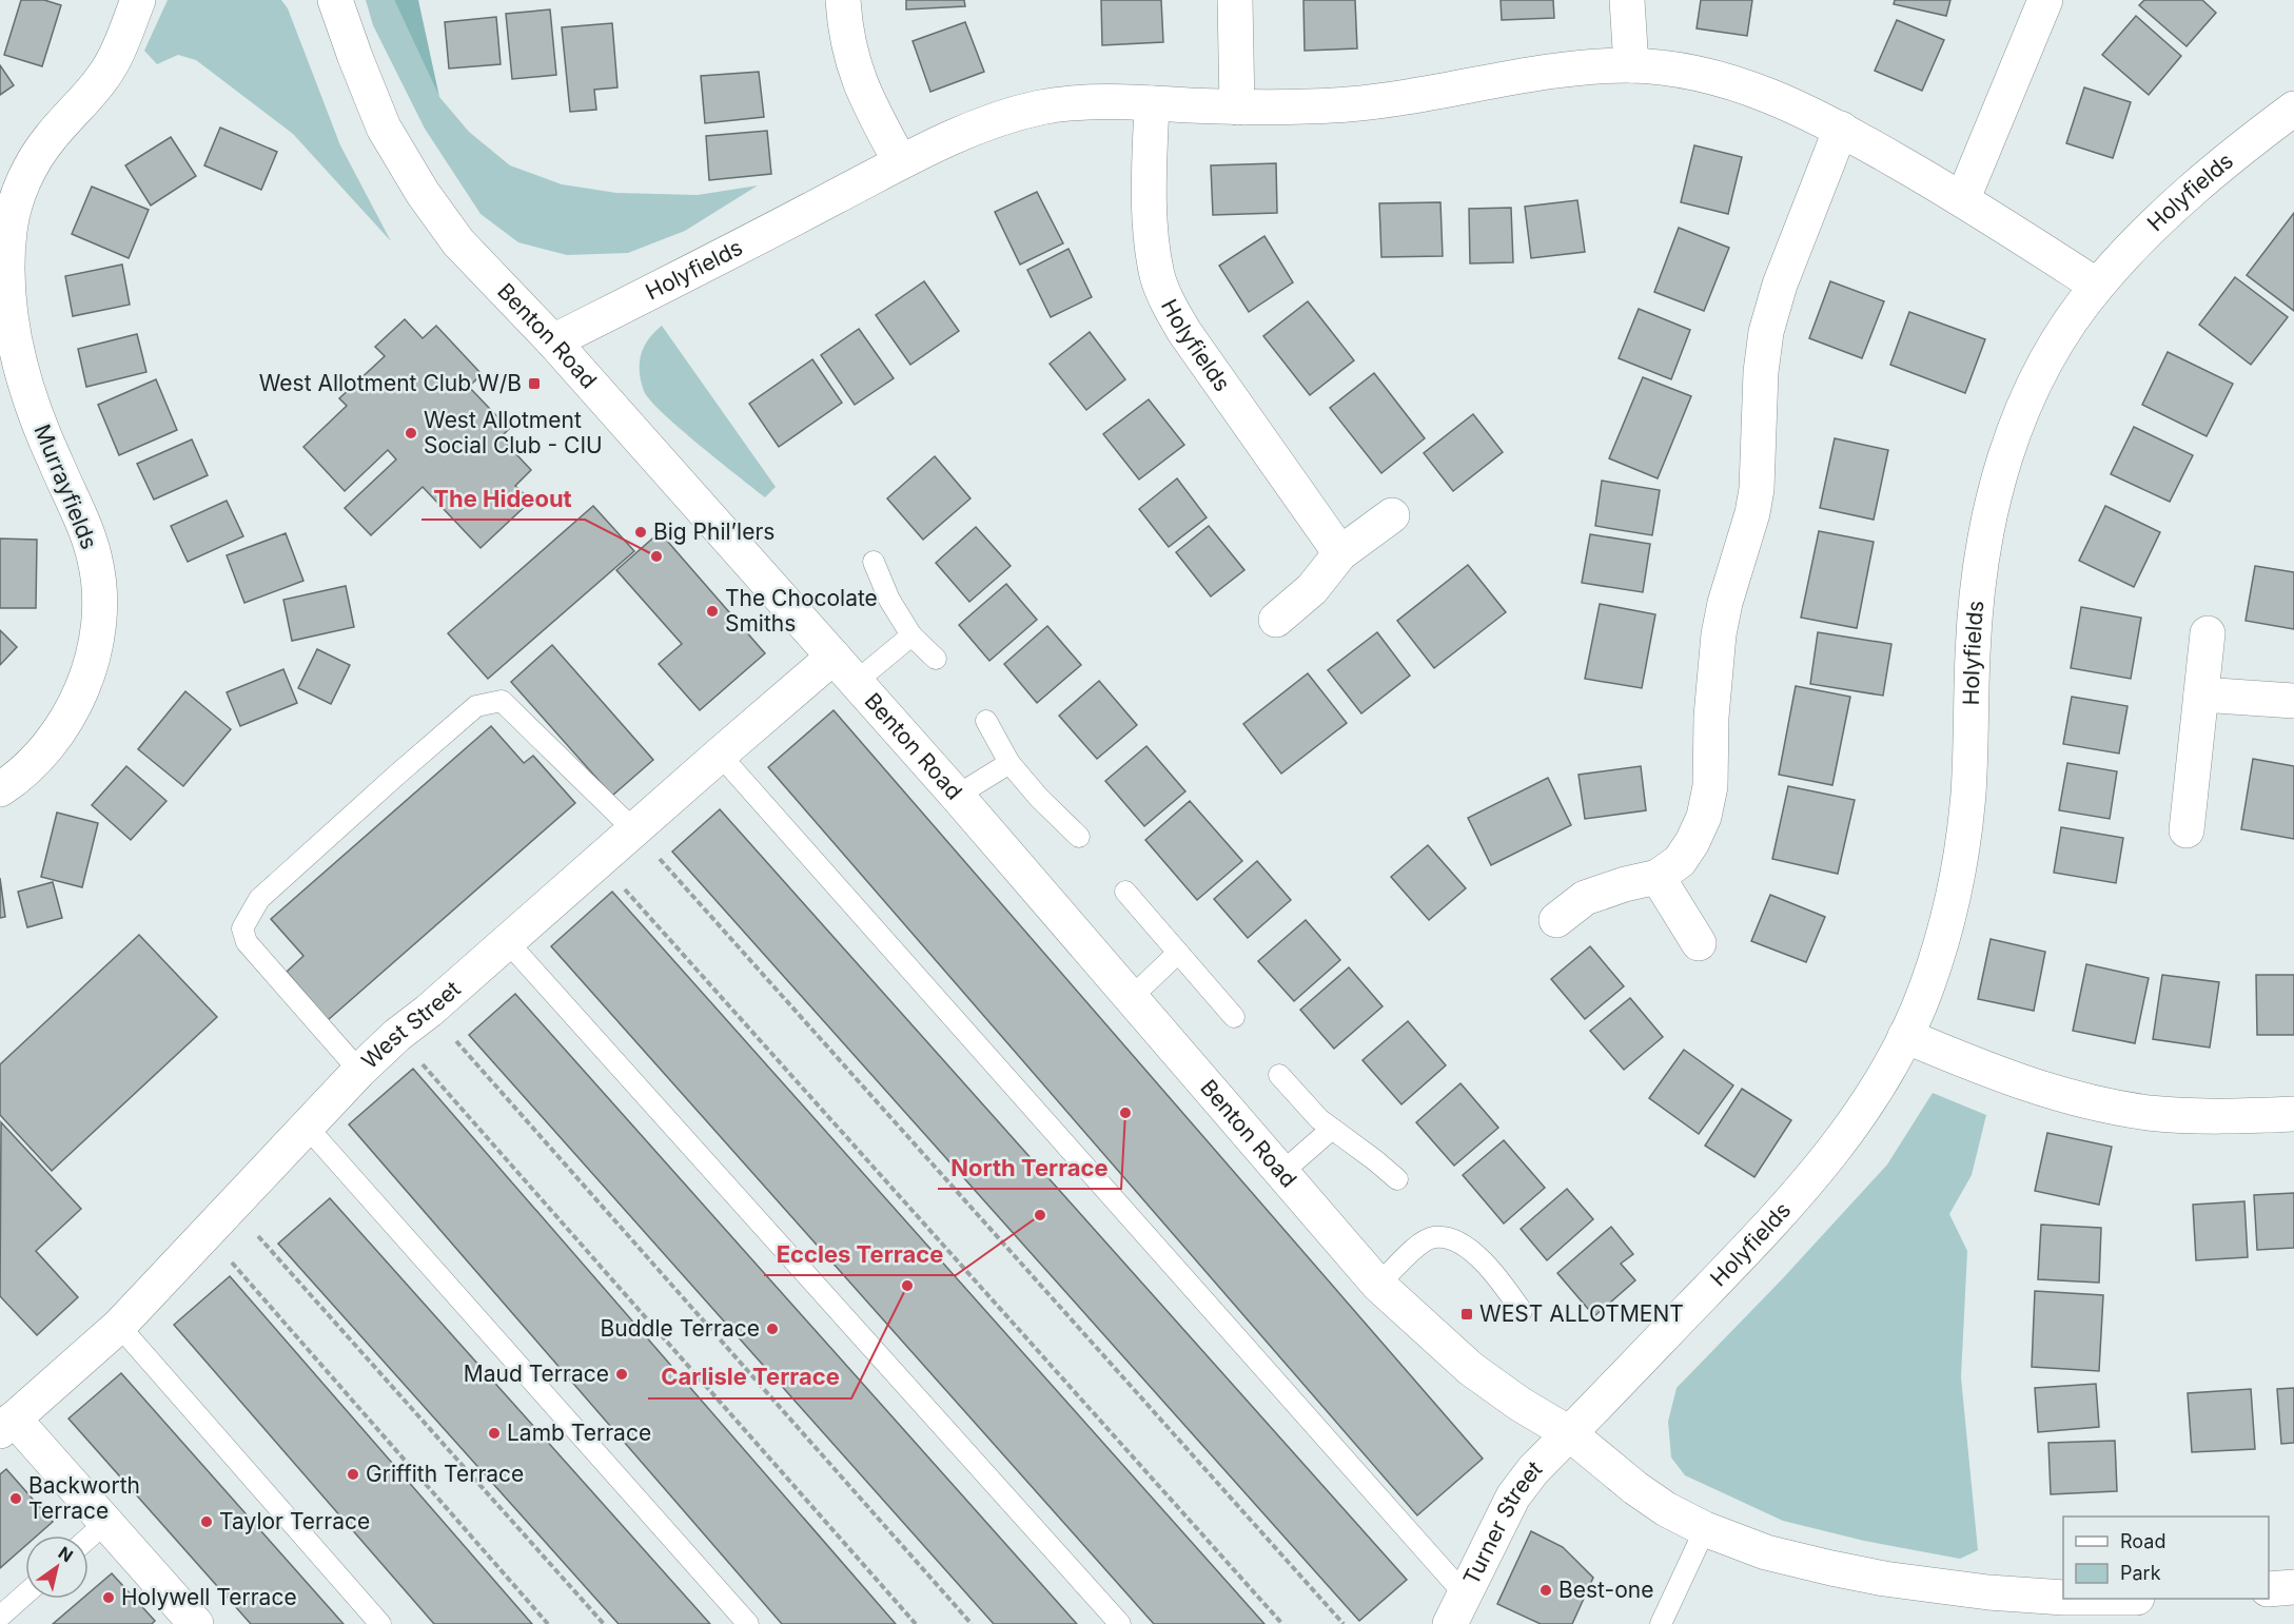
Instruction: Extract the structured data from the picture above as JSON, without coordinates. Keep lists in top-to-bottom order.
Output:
{
  "streets": {
    "street": [
      "Holyfields",
      "Benton Road",
      "Murrayfields",
      "West Street",
      "Turner Street"
    ]
  },
  "crossings": [
    ["Holyfields", "Benton Road"],
    ["Holyfields", "Turner Street"],
    ["Benton Road", "West Street"],
    ["Benton Road", "Turner Street"]
  ],
  "places": {
    "transit": ["West Allotment Club W/B", "WEST ALLOTMENT"],
    "other": [
      "West Allotment Social Club - CIU",
      "Big Phil’lers",
      "The Hideout",
      "The Chocolate Smiths",
      "North Terrace",
      "Eccles Terrace",
      "Carlisle Terrace",
      "Buddle Terrace",
      "Maud Terrace",
      "Lamb Terrace",
      "Griffith Terrace",
      "Backworth Terrace",
      "Taylor Terrace",
      "Best-one",
      "Holywell Terrace"
    ]
  },
  "legend": ["Road", "Park"],
  "north": "top right"
}
